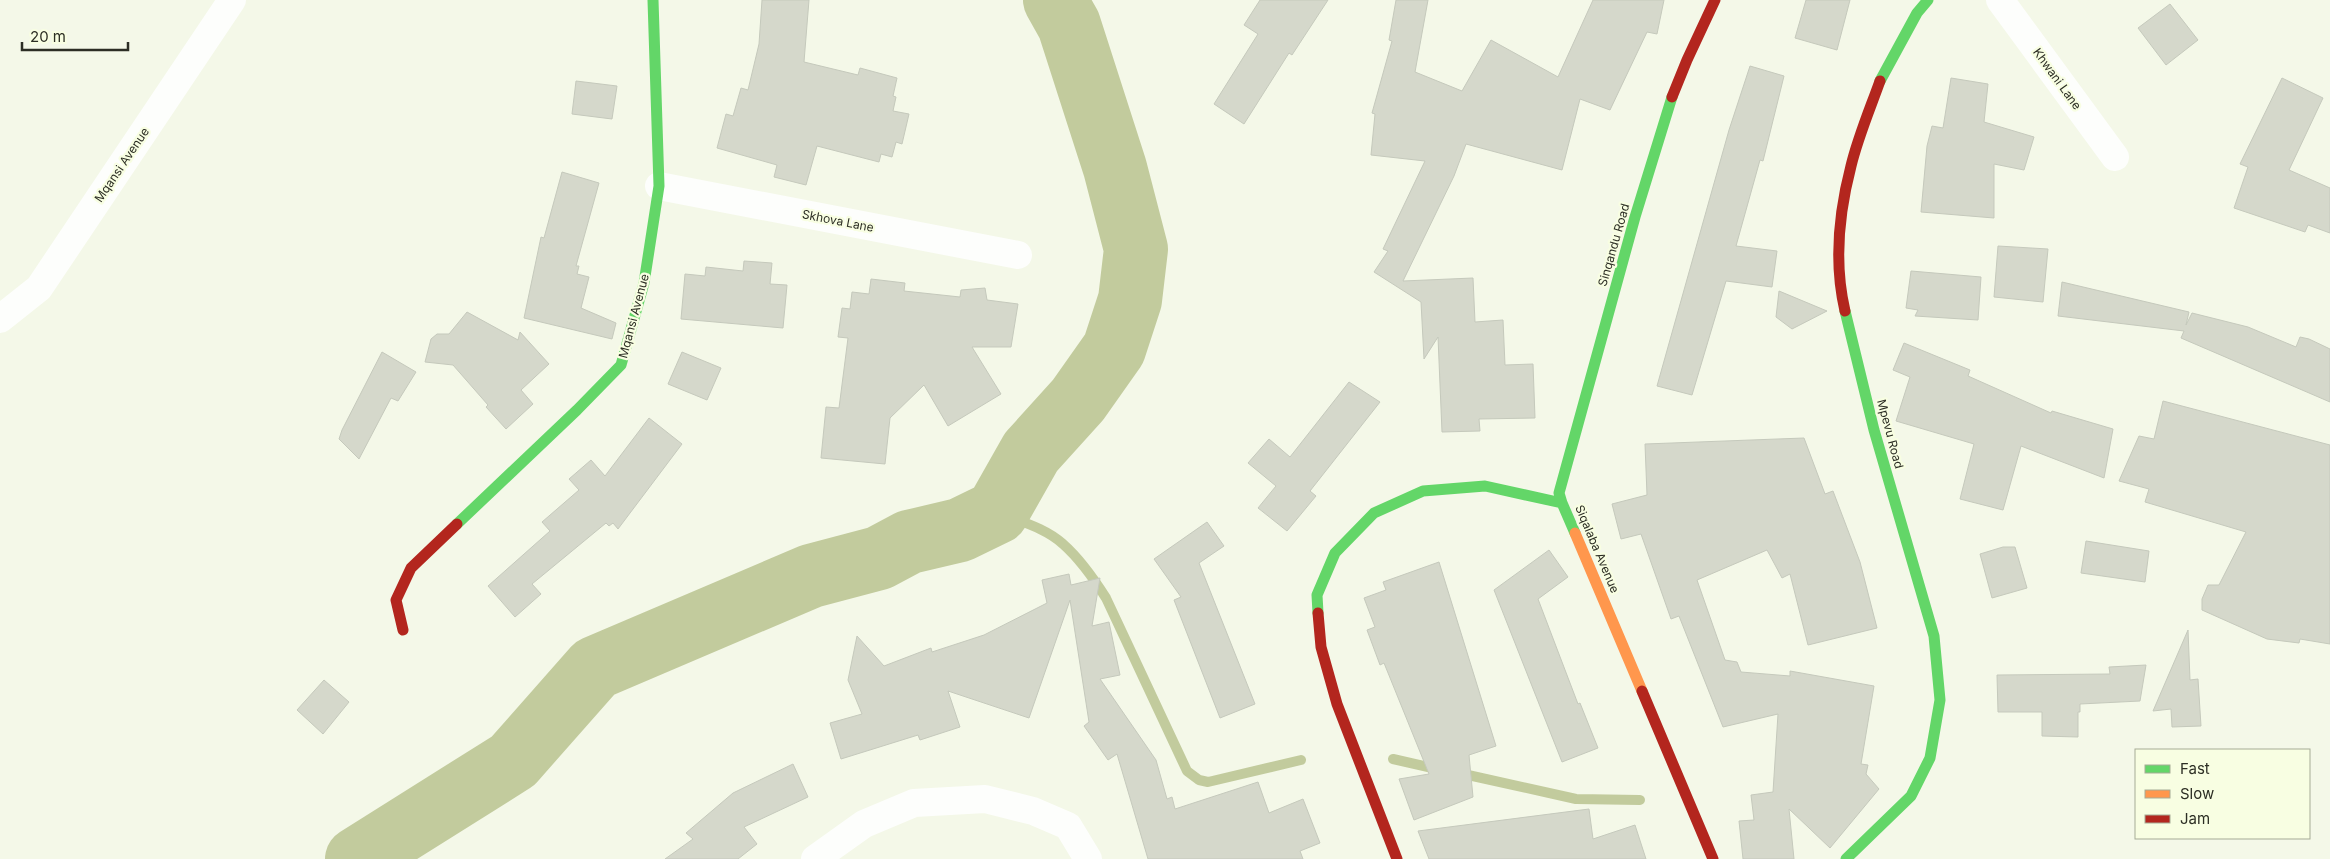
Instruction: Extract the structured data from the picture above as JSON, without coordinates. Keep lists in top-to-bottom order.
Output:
{
  "streets": {
    "street": [
      "Khwani Lane",
      "Mqansi Avenue",
      "Skhova Lane",
      "Sinqandu Road",
      "Mpevu Road",
      "Siqalaba Avenue"
    ]
  },
  "crossings": [
    ["Mqansi Avenue", "Skhova Lane"],
    ["Sinqandu Road", "Siqalaba Avenue"]
  ],
  "legend": ["Fast", "Slow", "Jam"],
  "scale_bar": "20 m"
}
